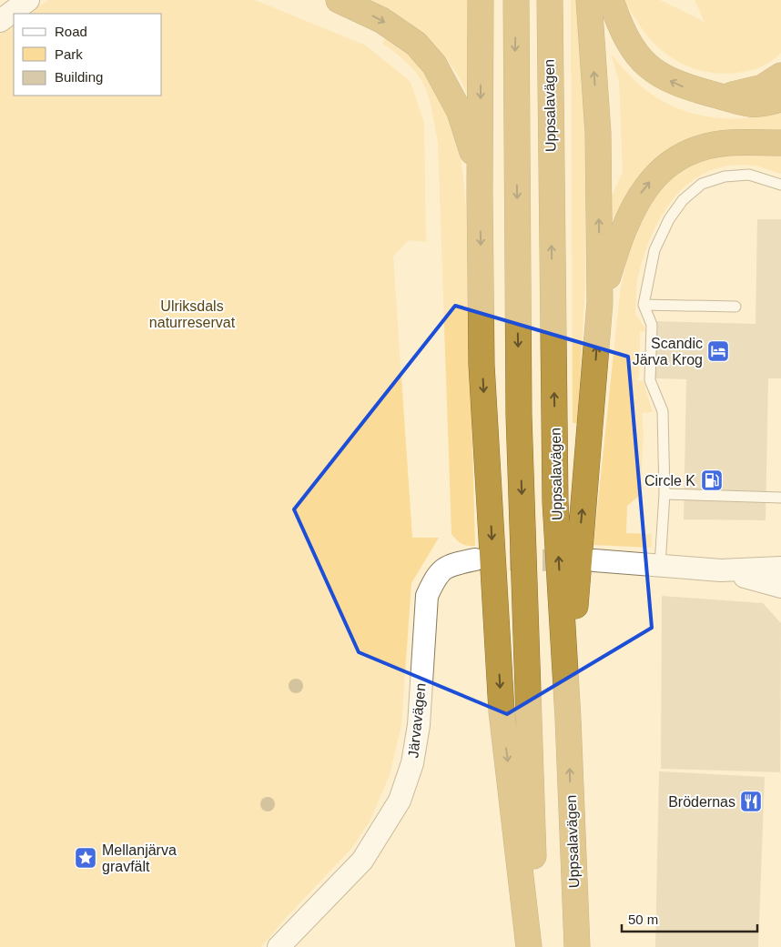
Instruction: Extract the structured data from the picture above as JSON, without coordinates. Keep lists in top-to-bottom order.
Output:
{
  "streets": {
    "highway": ["Uppsalavägen"],
    "street": ["Järvavägen"]
  },
  "parks": ["Ulriksdals naturreservat"],
  "places": {
    "hotel": ["Scandic Järva Krog"],
    "fuel station": ["Circle K"],
    "restaurant": ["Brödernas"],
    "place": ["Mellanjärva gravfält"]
  },
  "legend": ["Road", "Park", "Building"],
  "scale_bar": "50 m"
}
